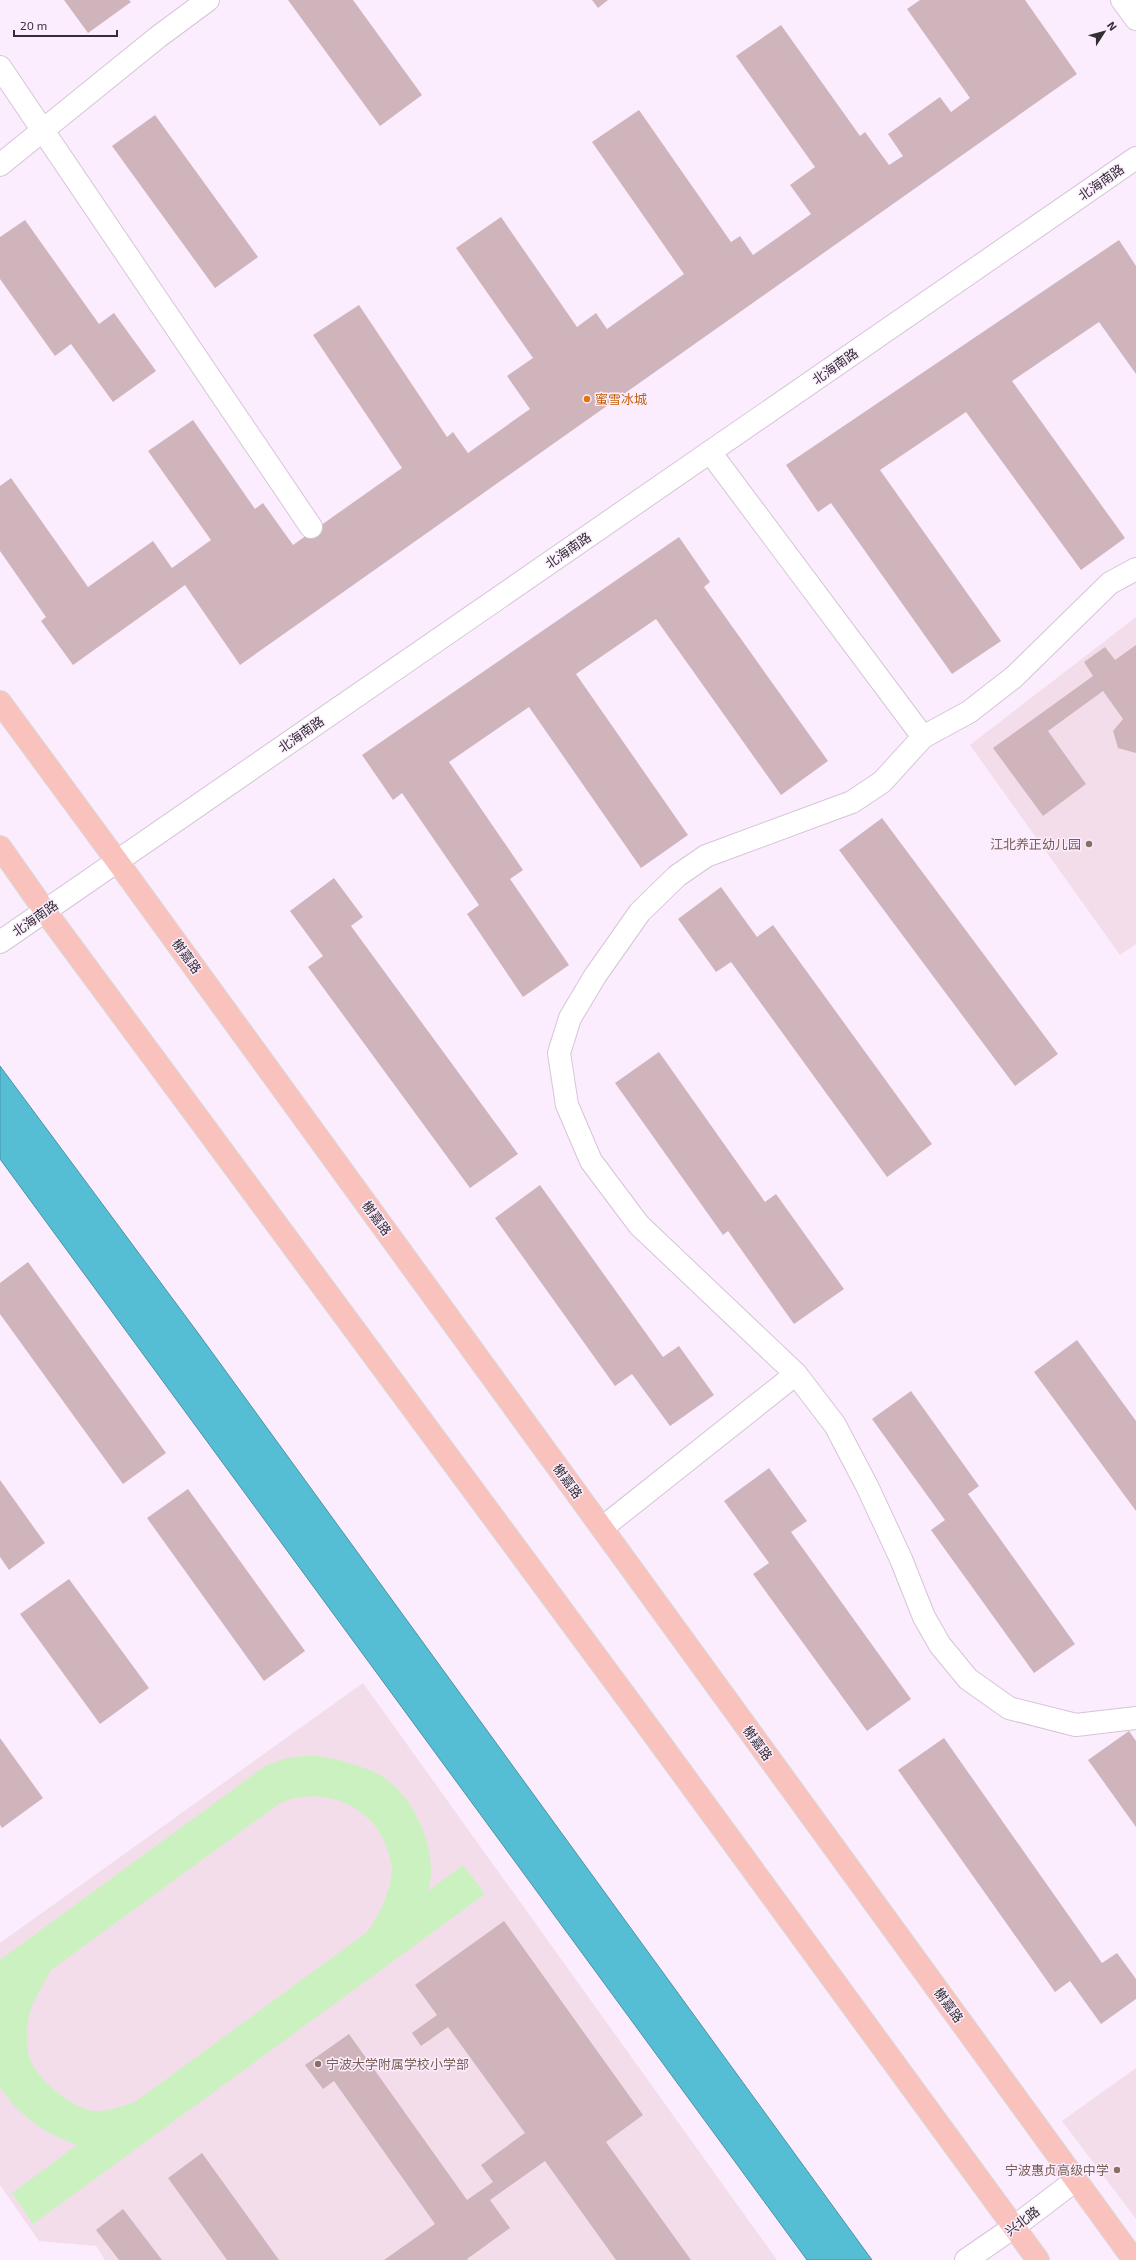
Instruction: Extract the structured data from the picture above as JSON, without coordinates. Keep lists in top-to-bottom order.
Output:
{
  "streets": {
    "main road": ["榭嘉路"],
    "street": ["北海南路", "兴北路"]
  },
  "crossings": [
    ["北海南路", "榭嘉路"],
    ["榭嘉路", "兴北路"]
  ],
  "places": [
    "蜜雪冰城",
    "江北养正幼儿园",
    "宁波大学附属学校小学部",
    "宁波惠贞高级中学"
  ],
  "scale_bar": "20 m",
  "north": "top right"
}
